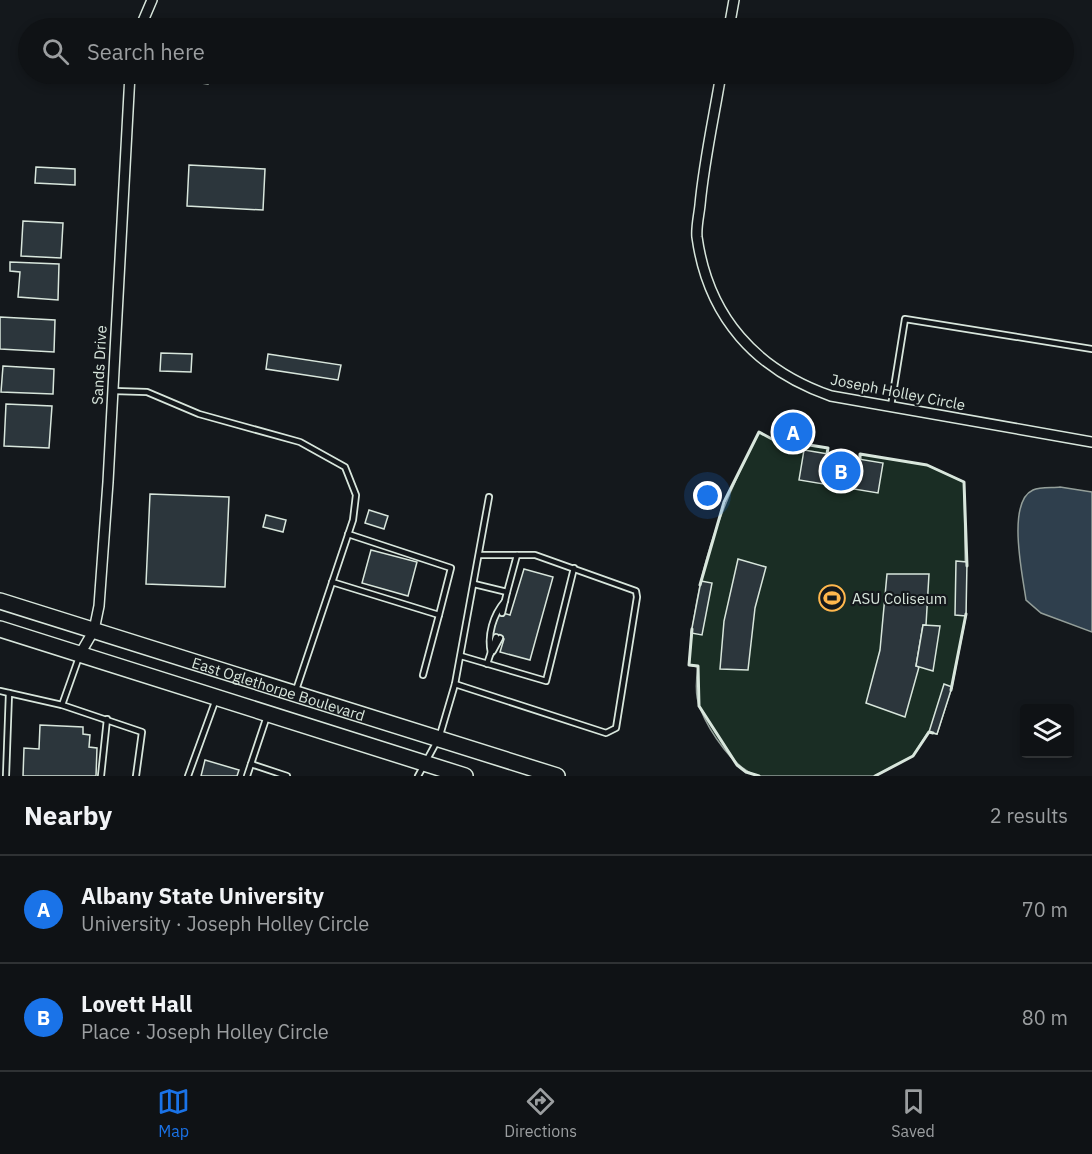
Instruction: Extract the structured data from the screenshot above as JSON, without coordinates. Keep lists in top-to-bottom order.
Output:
{
  "streets": {
    "main road": ["East Oglethorpe Boulevard"],
    "street": ["Sands Drive", "Joseph Holley Circle"]
  },
  "crossings": [
    ["Sands Drive", "East Oglethorpe Boulevard"]
  ],
  "places": {
    "sports": ["ASU Coliseum"]
  },
  "page": {
    "search": "Search here",
    "pins": ["A", "B"],
    "heading": ["Nearby", "2 results"],
    "list": [
      {
        "mark": "A",
        "name": "Albany State University",
        "note": "University · Joseph Holley Circle",
        "value": "70 m"
      },
      {
        "mark": "B",
        "name": "Lovett Hall",
        "note": "Place · Joseph Holley Circle",
        "value": "80 m"
      }
    ],
    "nav": ["Map", "Directions", "Saved"]
  }
}
